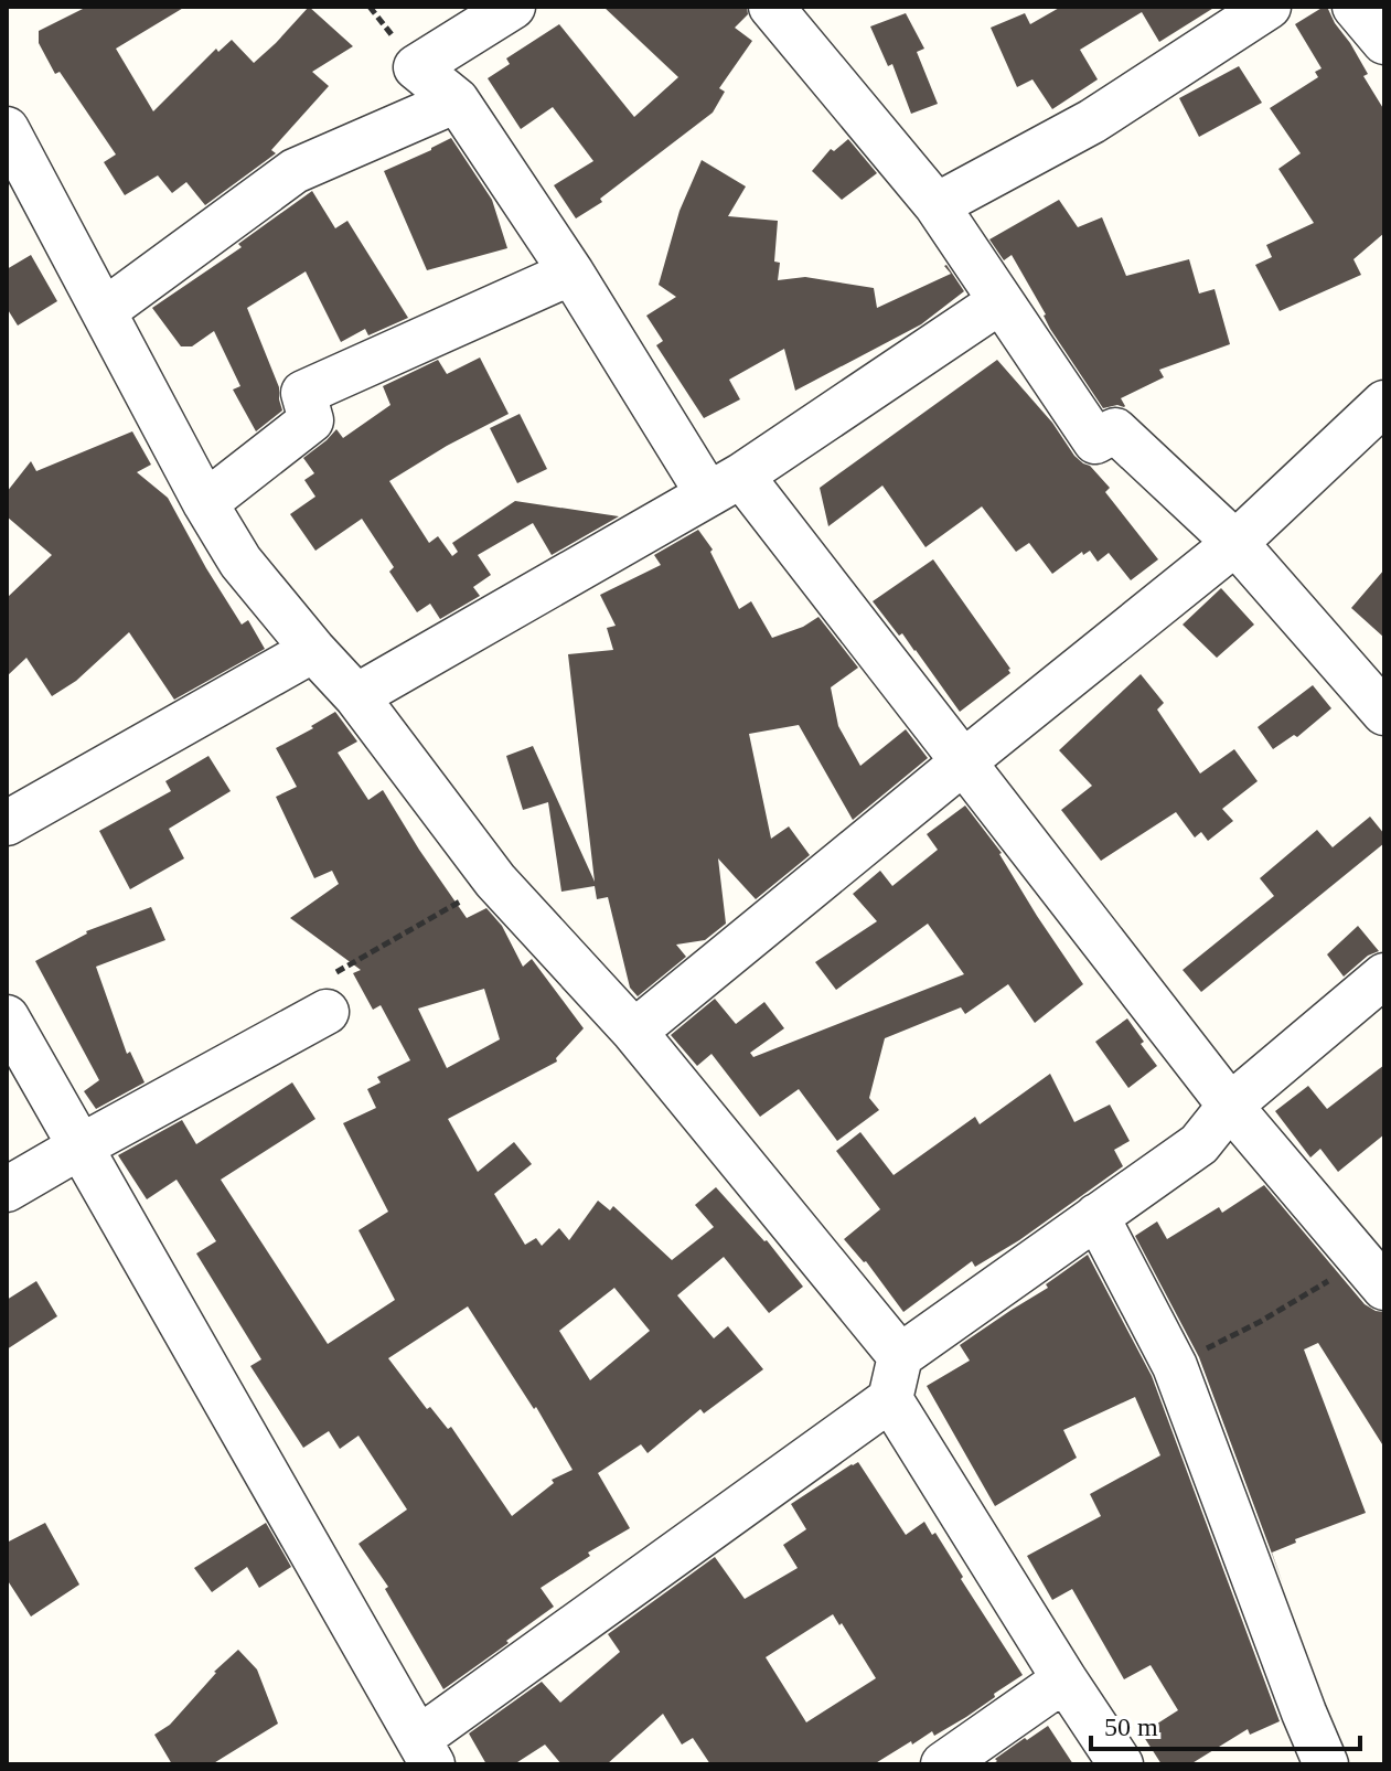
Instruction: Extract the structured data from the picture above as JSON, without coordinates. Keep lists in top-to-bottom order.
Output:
{
  "scale_bar": "50 m"
}
